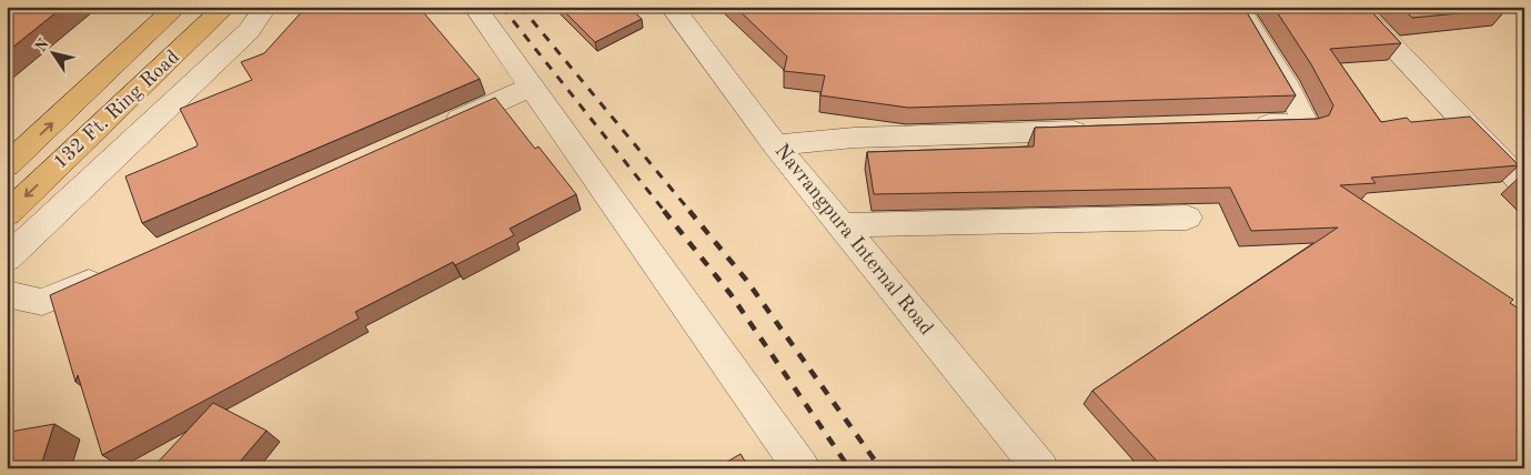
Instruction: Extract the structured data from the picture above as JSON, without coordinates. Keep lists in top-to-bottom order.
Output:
{
  "streets": {
    "main road": ["132 Ft. Ring Road"],
    "street": ["Navrangpura Internal Road"]
  },
  "north": "top left"
}
